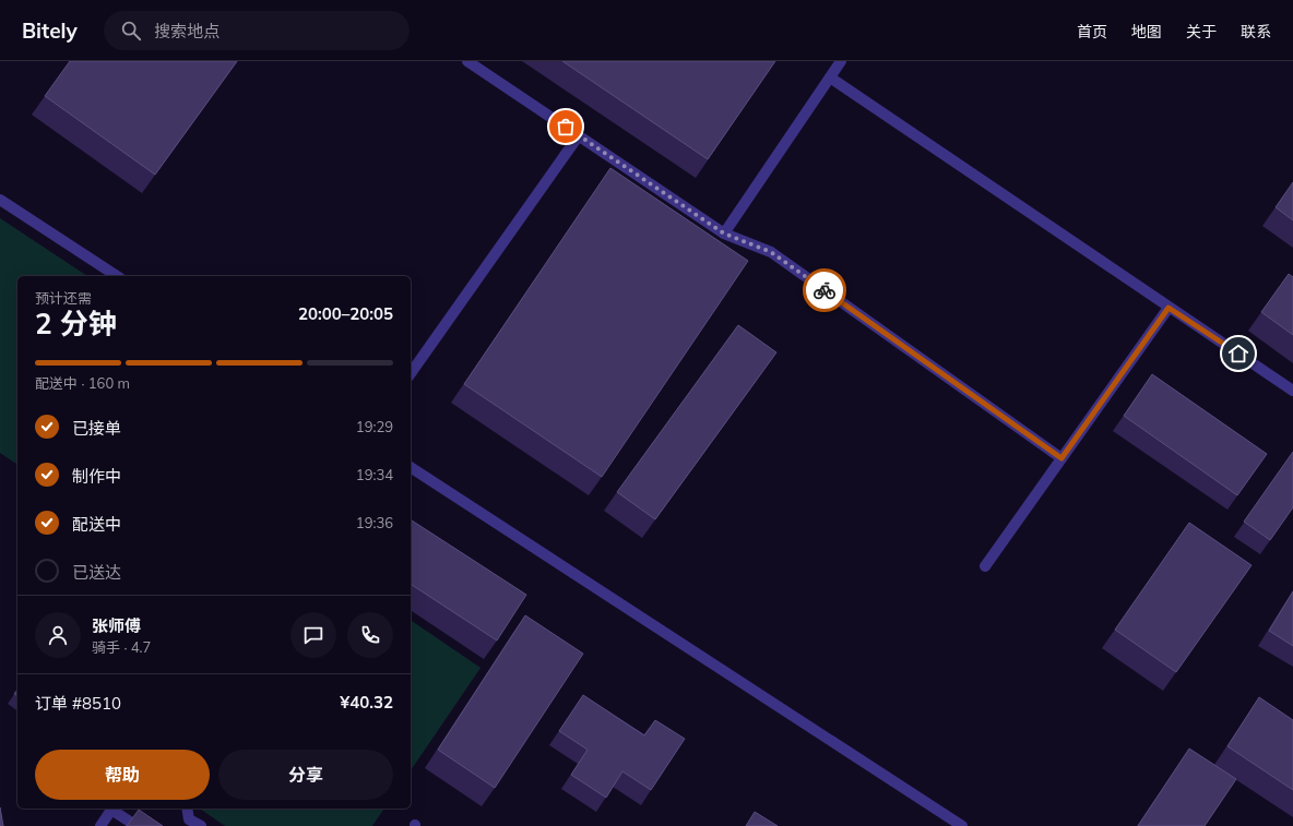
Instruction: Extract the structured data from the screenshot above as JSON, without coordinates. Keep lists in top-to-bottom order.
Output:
{
  "page": {
    "header": "Bitely",
    "search": "搜索地点",
    "nav": [
      "首页",
      "地图",
      "关于",
      "联系"
    ],
    "heading": ["2 分钟", "预计还需", "20:00–20:05"],
    "panel": [
      "张师傅",
      "骑手 · 4.7",
      "订单 #8510",
      "¥40.32"
    ],
    "bar": "配送中 · 160 m",
    "list": [
      ["已接单", "19:29"],
      ["制作中", "19:34"],
      ["配送中", "19:36"],
      "已送达"
    ],
    "buttons": ["帮助", "分享"]
  }
}
